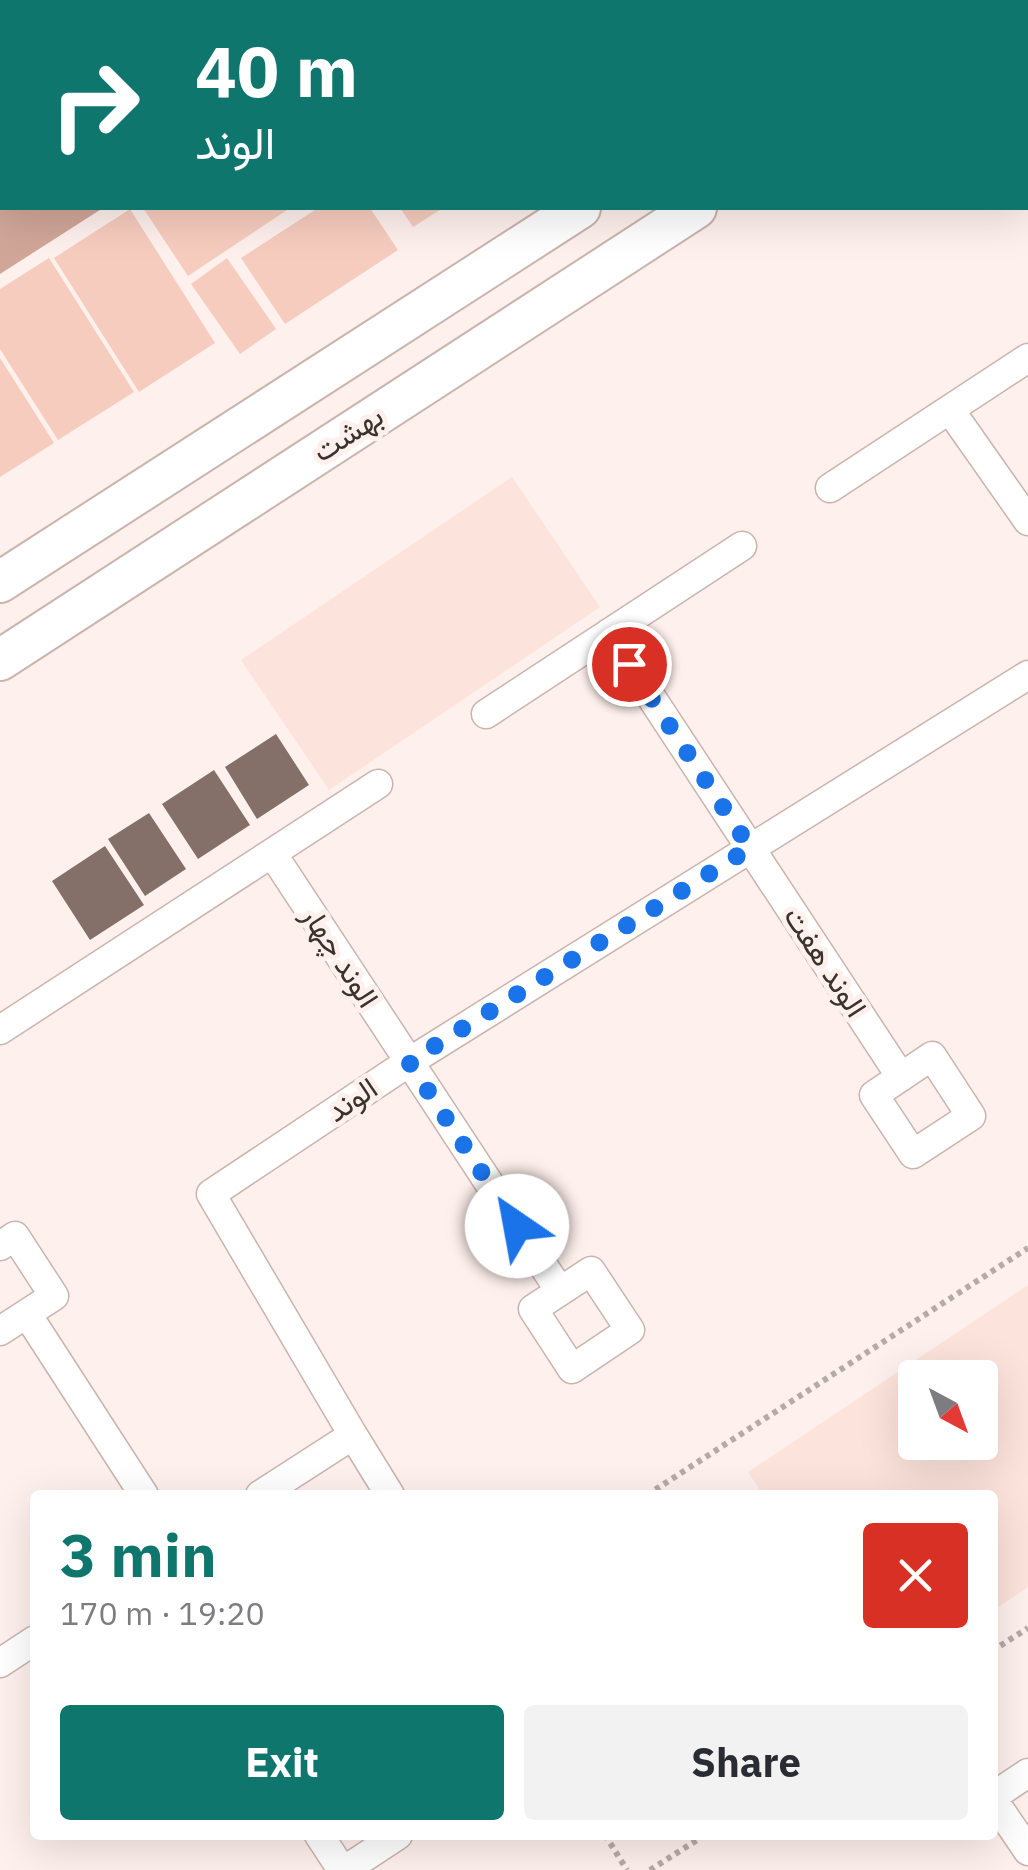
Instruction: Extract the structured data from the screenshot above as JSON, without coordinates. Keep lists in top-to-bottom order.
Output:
{
  "streets": {
    "main road": ["بهشت"],
    "street": ["الوند چهار", "الوند هفت", "الوند"]
  },
  "crossings": [
    ["الوند چهار", "الوند"],
    ["الوند هفت", "الوند"]
  ],
  "north": "bottom right",
  "page": {
    "turn": ["40 m", "الوند"],
    "heading": ["3 min", "170 m · 19:20"],
    "buttons": ["Exit", "Share"]
  }
}
